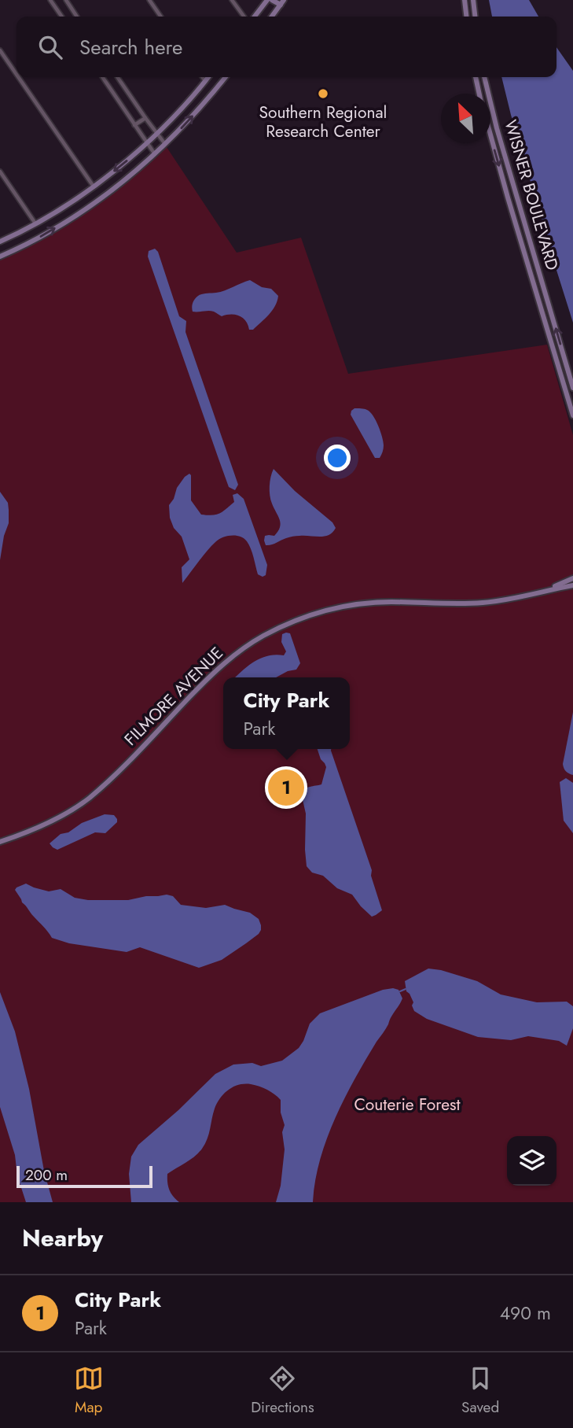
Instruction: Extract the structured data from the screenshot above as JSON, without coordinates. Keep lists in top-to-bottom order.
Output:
{
  "streets": {
    "street": ["WISNER BOULEVARD", "FILMORE AVENUE"]
  },
  "parks": ["Couterie Forest"],
  "places": ["Southern Regional Research Center"],
  "scale_bar": "200 m",
  "north": "top left",
  "page": {
    "search": "Search here",
    "popup": ["City Park", "Park"],
    "pins": "1",
    "scale": "200 m",
    "heading": "Nearby",
    "list": [
      {
        "mark": "1",
        "name": "City Park",
        "note": "Park",
        "value": "490 m"
      }
    ],
    "nav": ["Map", "Directions", "Saved"]
  }
}
